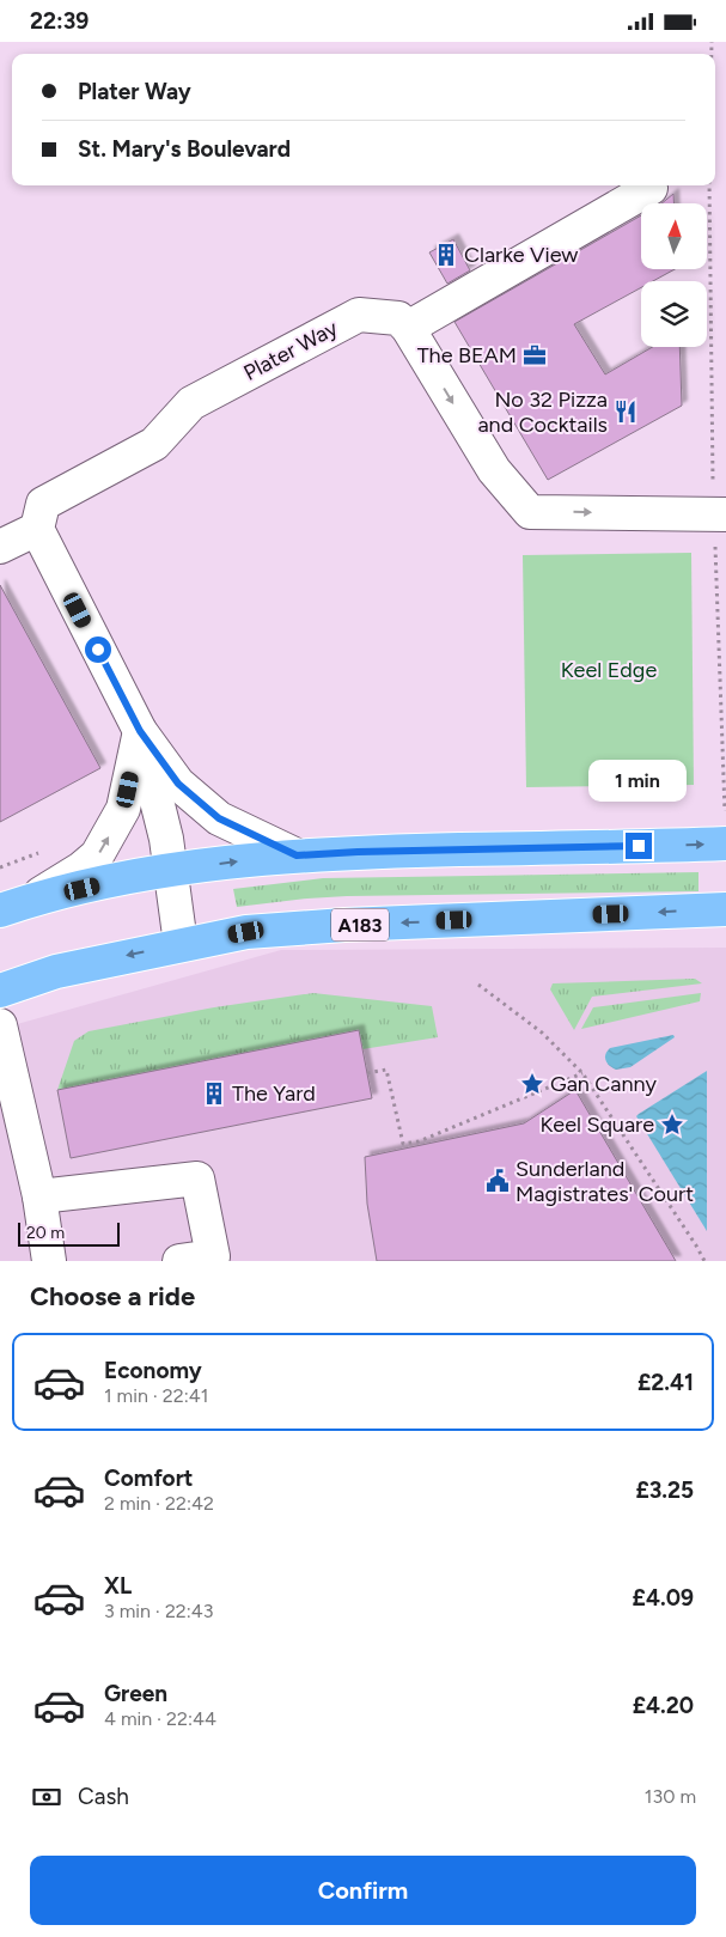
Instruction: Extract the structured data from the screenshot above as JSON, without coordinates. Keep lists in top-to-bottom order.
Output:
{
  "streets": {
    "highway": ["A183"],
    "street": ["Plater Way"]
  },
  "parks": ["Keel Edge"],
  "places": {
    "building": ["Clarke View", "The Yard"],
    "office": ["The BEAM"],
    "restaurant": ["No 32 Pizza and Cocktails"],
    "place": ["Gan Canny", "Keel Square"],
    "public building": ["Sunderland Magistrates' Court"]
  },
  "scale_bar": "20 m",
  "north": "top",
  "page": {
    "status": "22:39",
    "banner": ["Plater Way", "St. Mary's Boulevard"],
    "bubble": "1 min",
    "scale": "20 m",
    "heading": "Choose a ride",
    "list": [
      {
        "name": "Economy",
        "note": "1 min · 22:41",
        "value": "£2.41"
      },
      {
        "name": "Comfort",
        "note": "2 min · 22:42",
        "value": "£3.25"
      },
      {
        "name": "XL",
        "note": "3 min · 22:43",
        "value": "£4.09"
      },
      {
        "name": "Green",
        "note": "4 min · 22:44",
        "value": "£4.20"
      }
    ],
    "pay": ["Cash", "130 m"],
    "buttons": "Confirm"
  }
}
